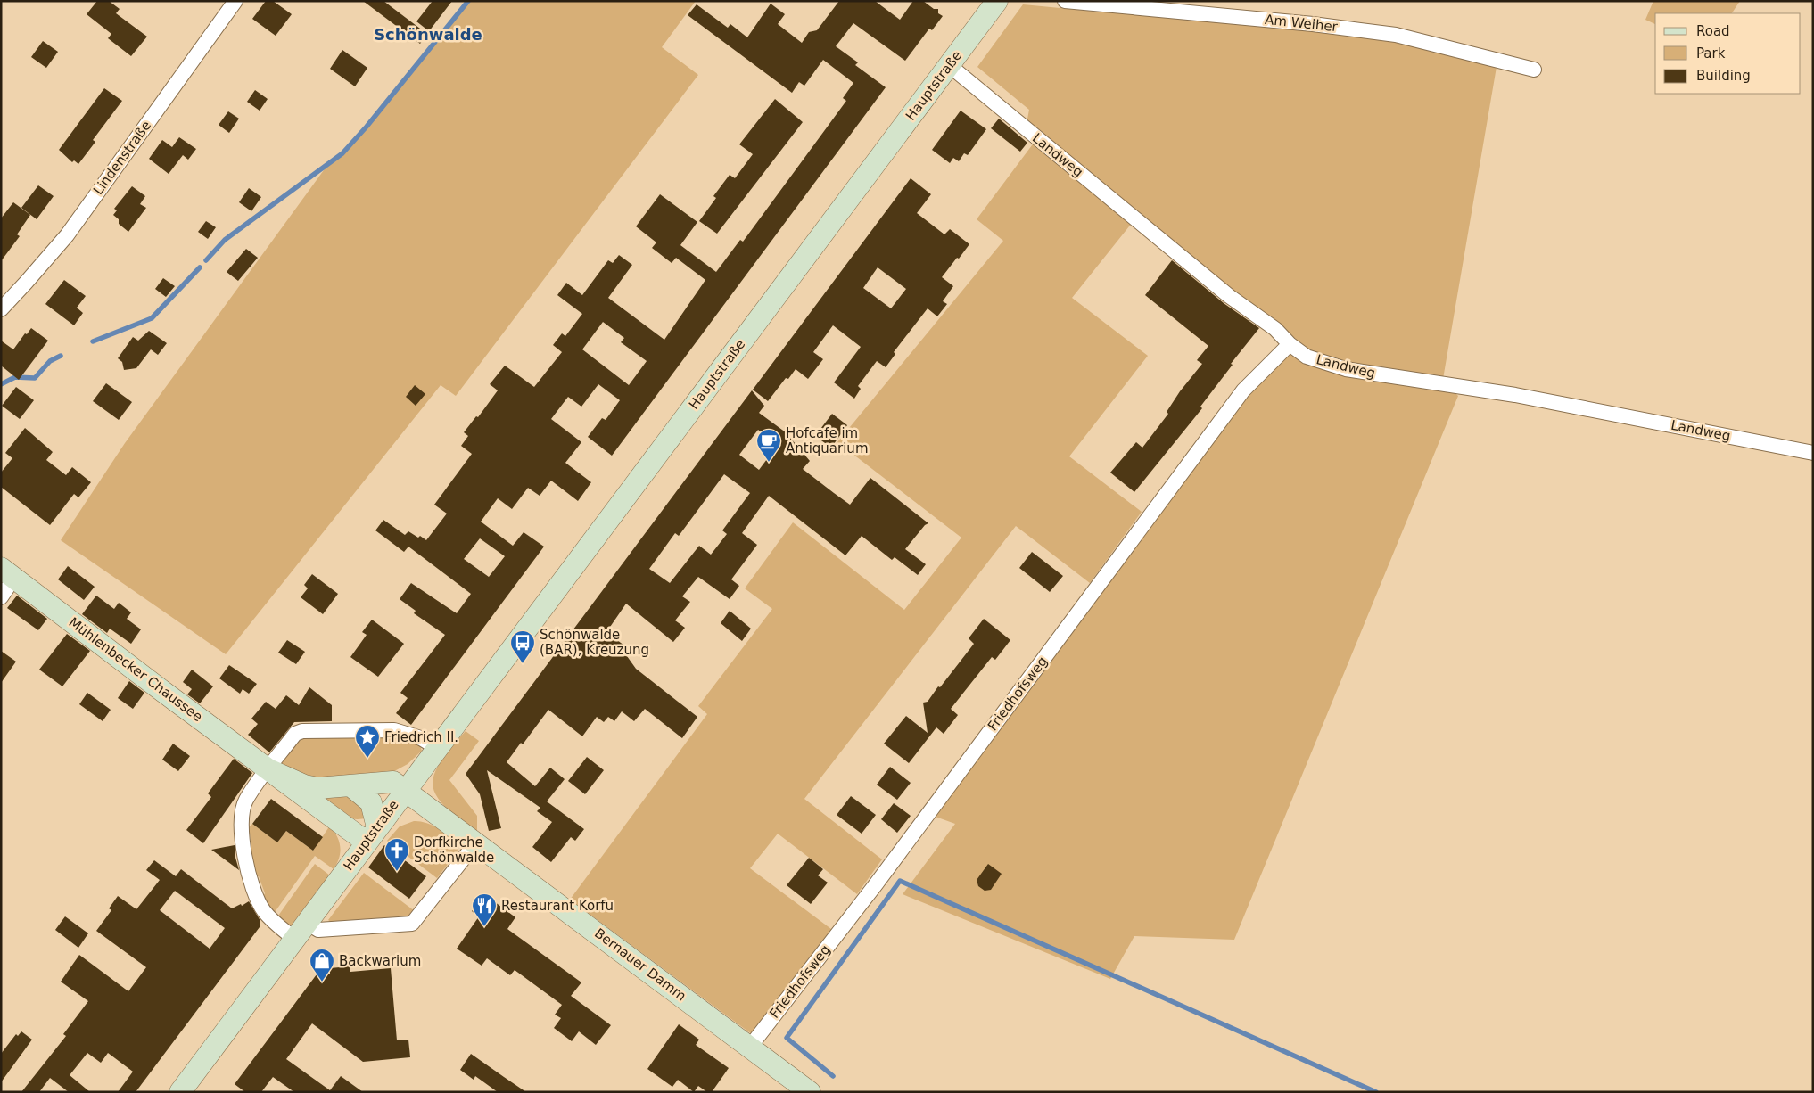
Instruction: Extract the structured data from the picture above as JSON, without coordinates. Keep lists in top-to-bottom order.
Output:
{
  "streets": {
    "main road": ["Hauptstraße", "Mühlenbecker Chaussee", "Bernauer Damm"],
    "street": [
      "Am Weiher",
      "Landweg",
      "Lindenstraße",
      "Friedhofsweg"
    ]
  },
  "crossings": [
    ["Hauptstraße", "Landweg"],
    ["Hauptstraße", "Mühlenbecker Chaussee"],
    ["Hauptstraße", "Bernauer Damm"],
    ["Landweg", "Friedhofsweg"],
    ["Mühlenbecker Chaussee", "Bernauer Damm"],
    ["Friedhofsweg", "Bernauer Damm"]
  ],
  "districts": ["Schönwalde"],
  "places": {
    "cafe": ["Hofcafe im Antiquarium"],
    "bus stop": ["Schönwalde (BAR), Kreuzung"],
    "place": ["Friedrich II."],
    "church": ["Dorfkirche Schönwalde"],
    "restaurant": ["Restaurant Korfu"],
    "shop": ["Backwarium"]
  },
  "legend": ["Road", "Park", "Building"]
}
